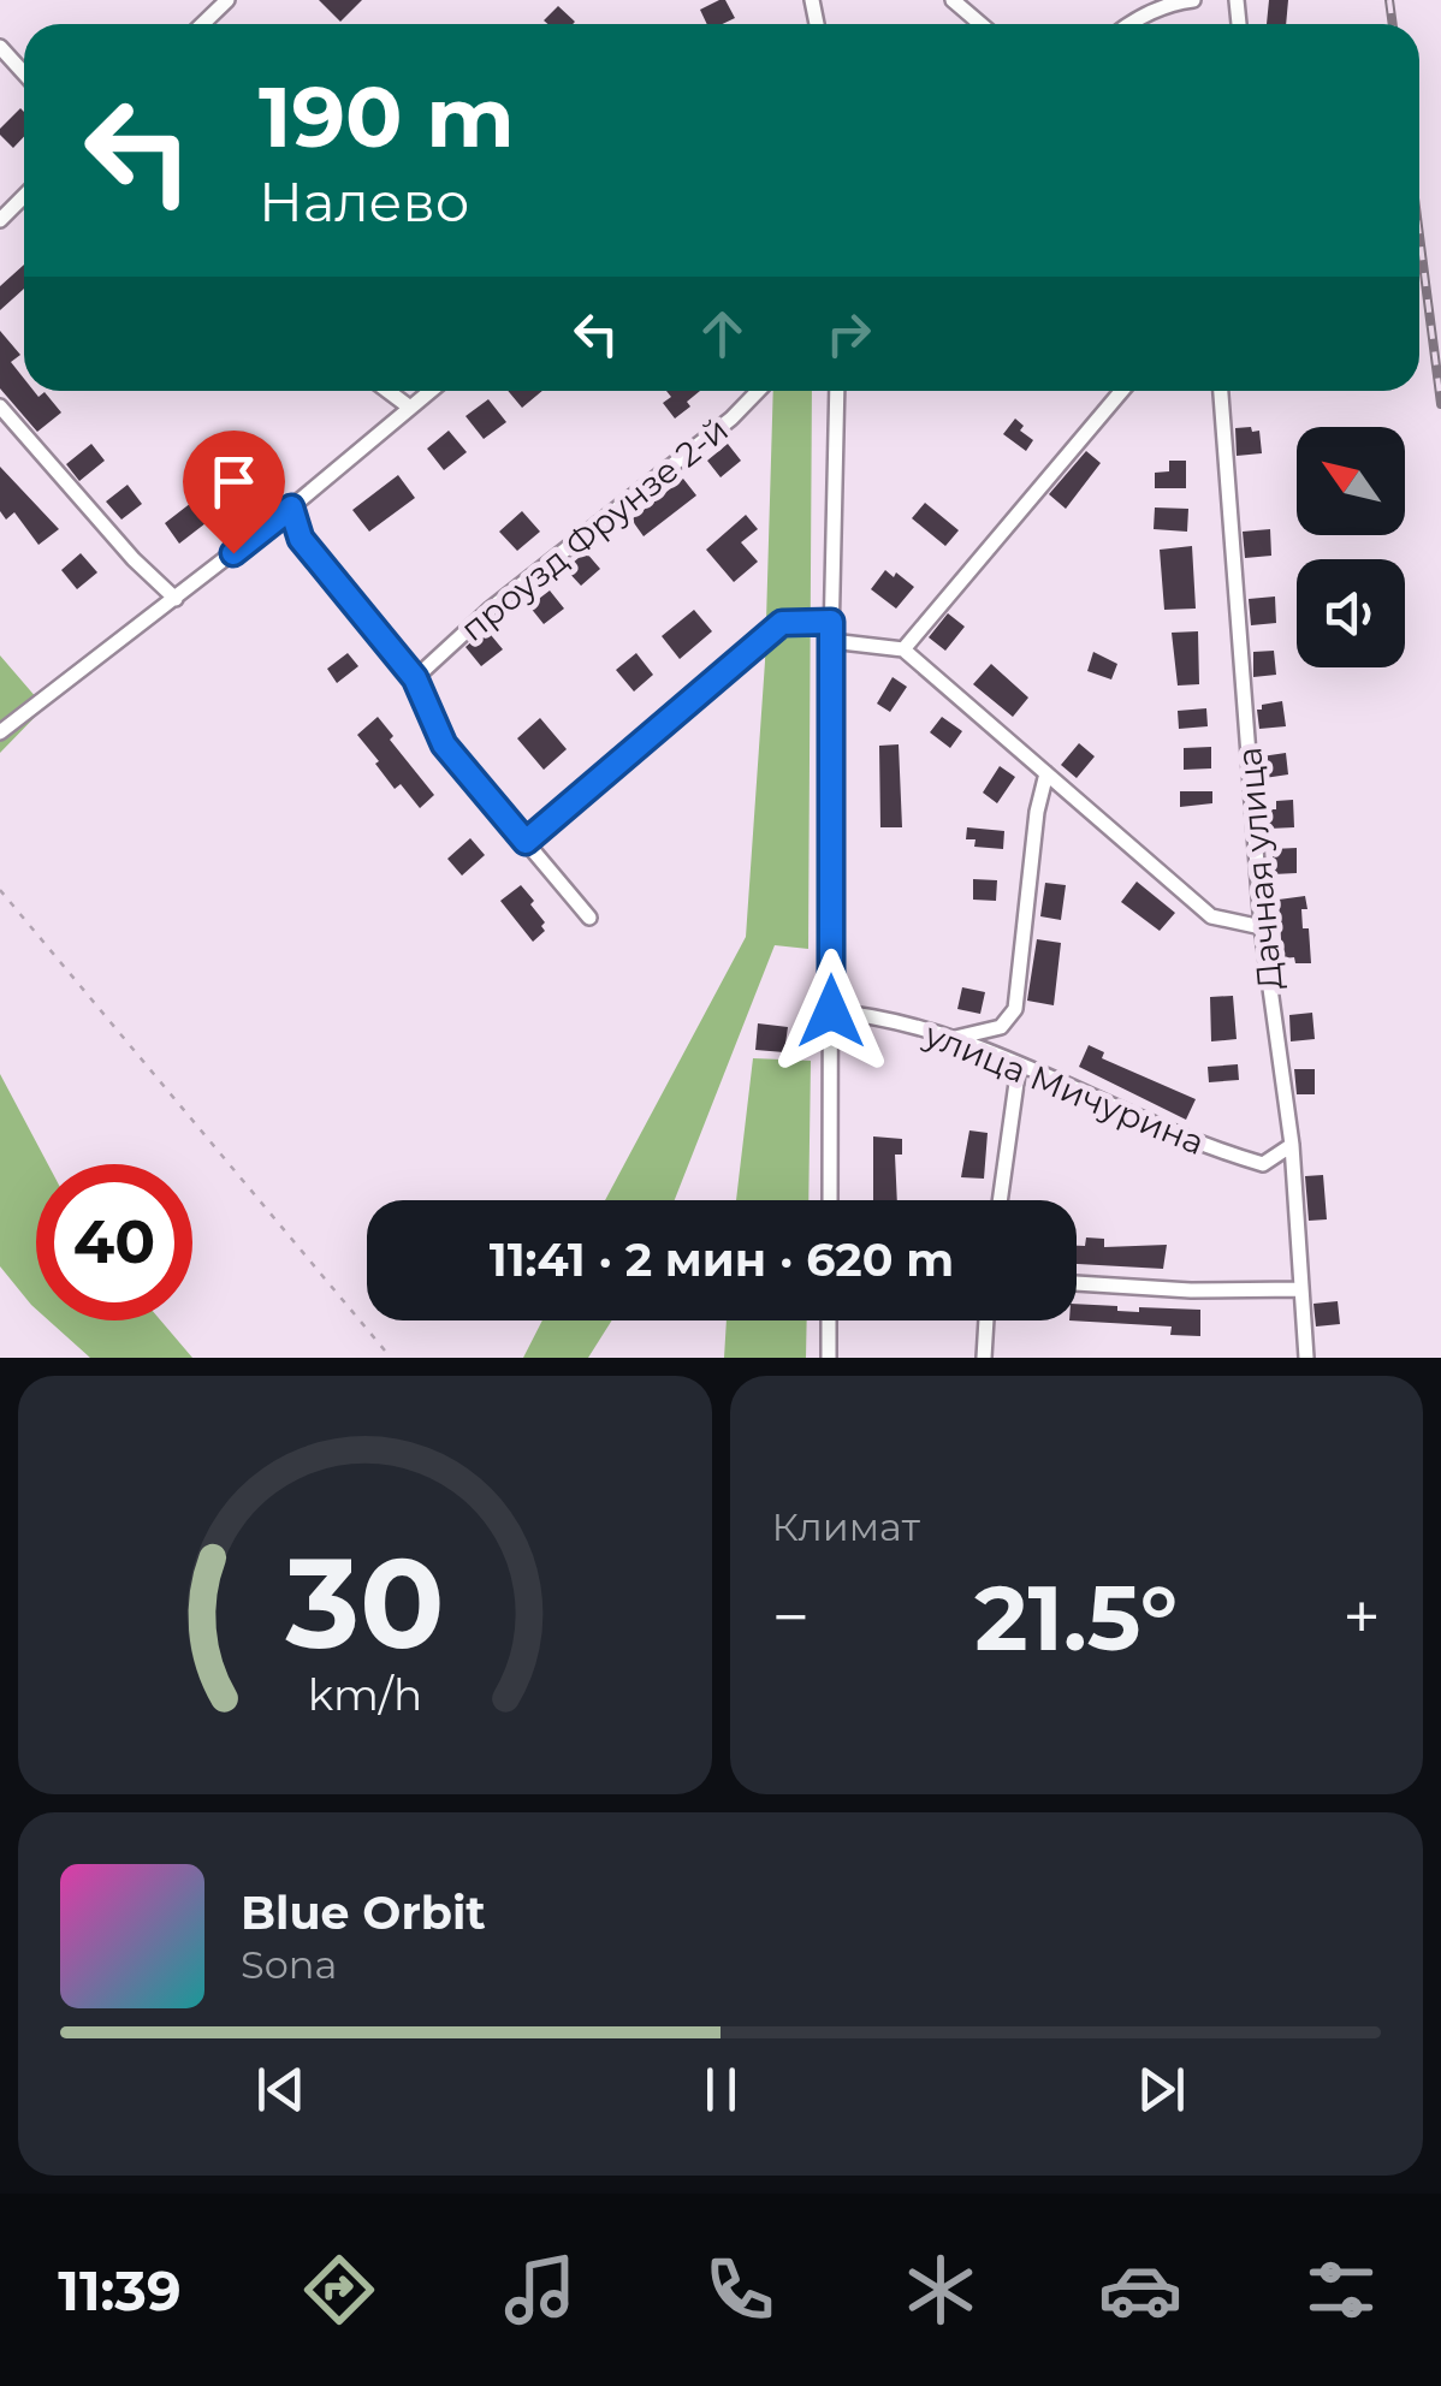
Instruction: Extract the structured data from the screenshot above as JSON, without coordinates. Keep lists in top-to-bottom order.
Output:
{
  "streets": {
    "street": ["проузд Фрунзе 2-й", "Дачная улица", "улица Мичурина"]
  },
  "crossings": [
    ["Дачная улица", "улица Мичурина"]
  ],
  "north": "top left",
  "page": {
    "turn": ["190 m", "Налево"],
    "limit": "40",
    "trip": "11:41 · 2 мин · 620 m",
    "tile": "Климат",
    "heat": ["−", "21.5°", "+"],
    "song": ["Blue Orbit", "Sona"],
    "tabs": "11:39",
    "gauge": ["30", "km/h"]
  }
}
